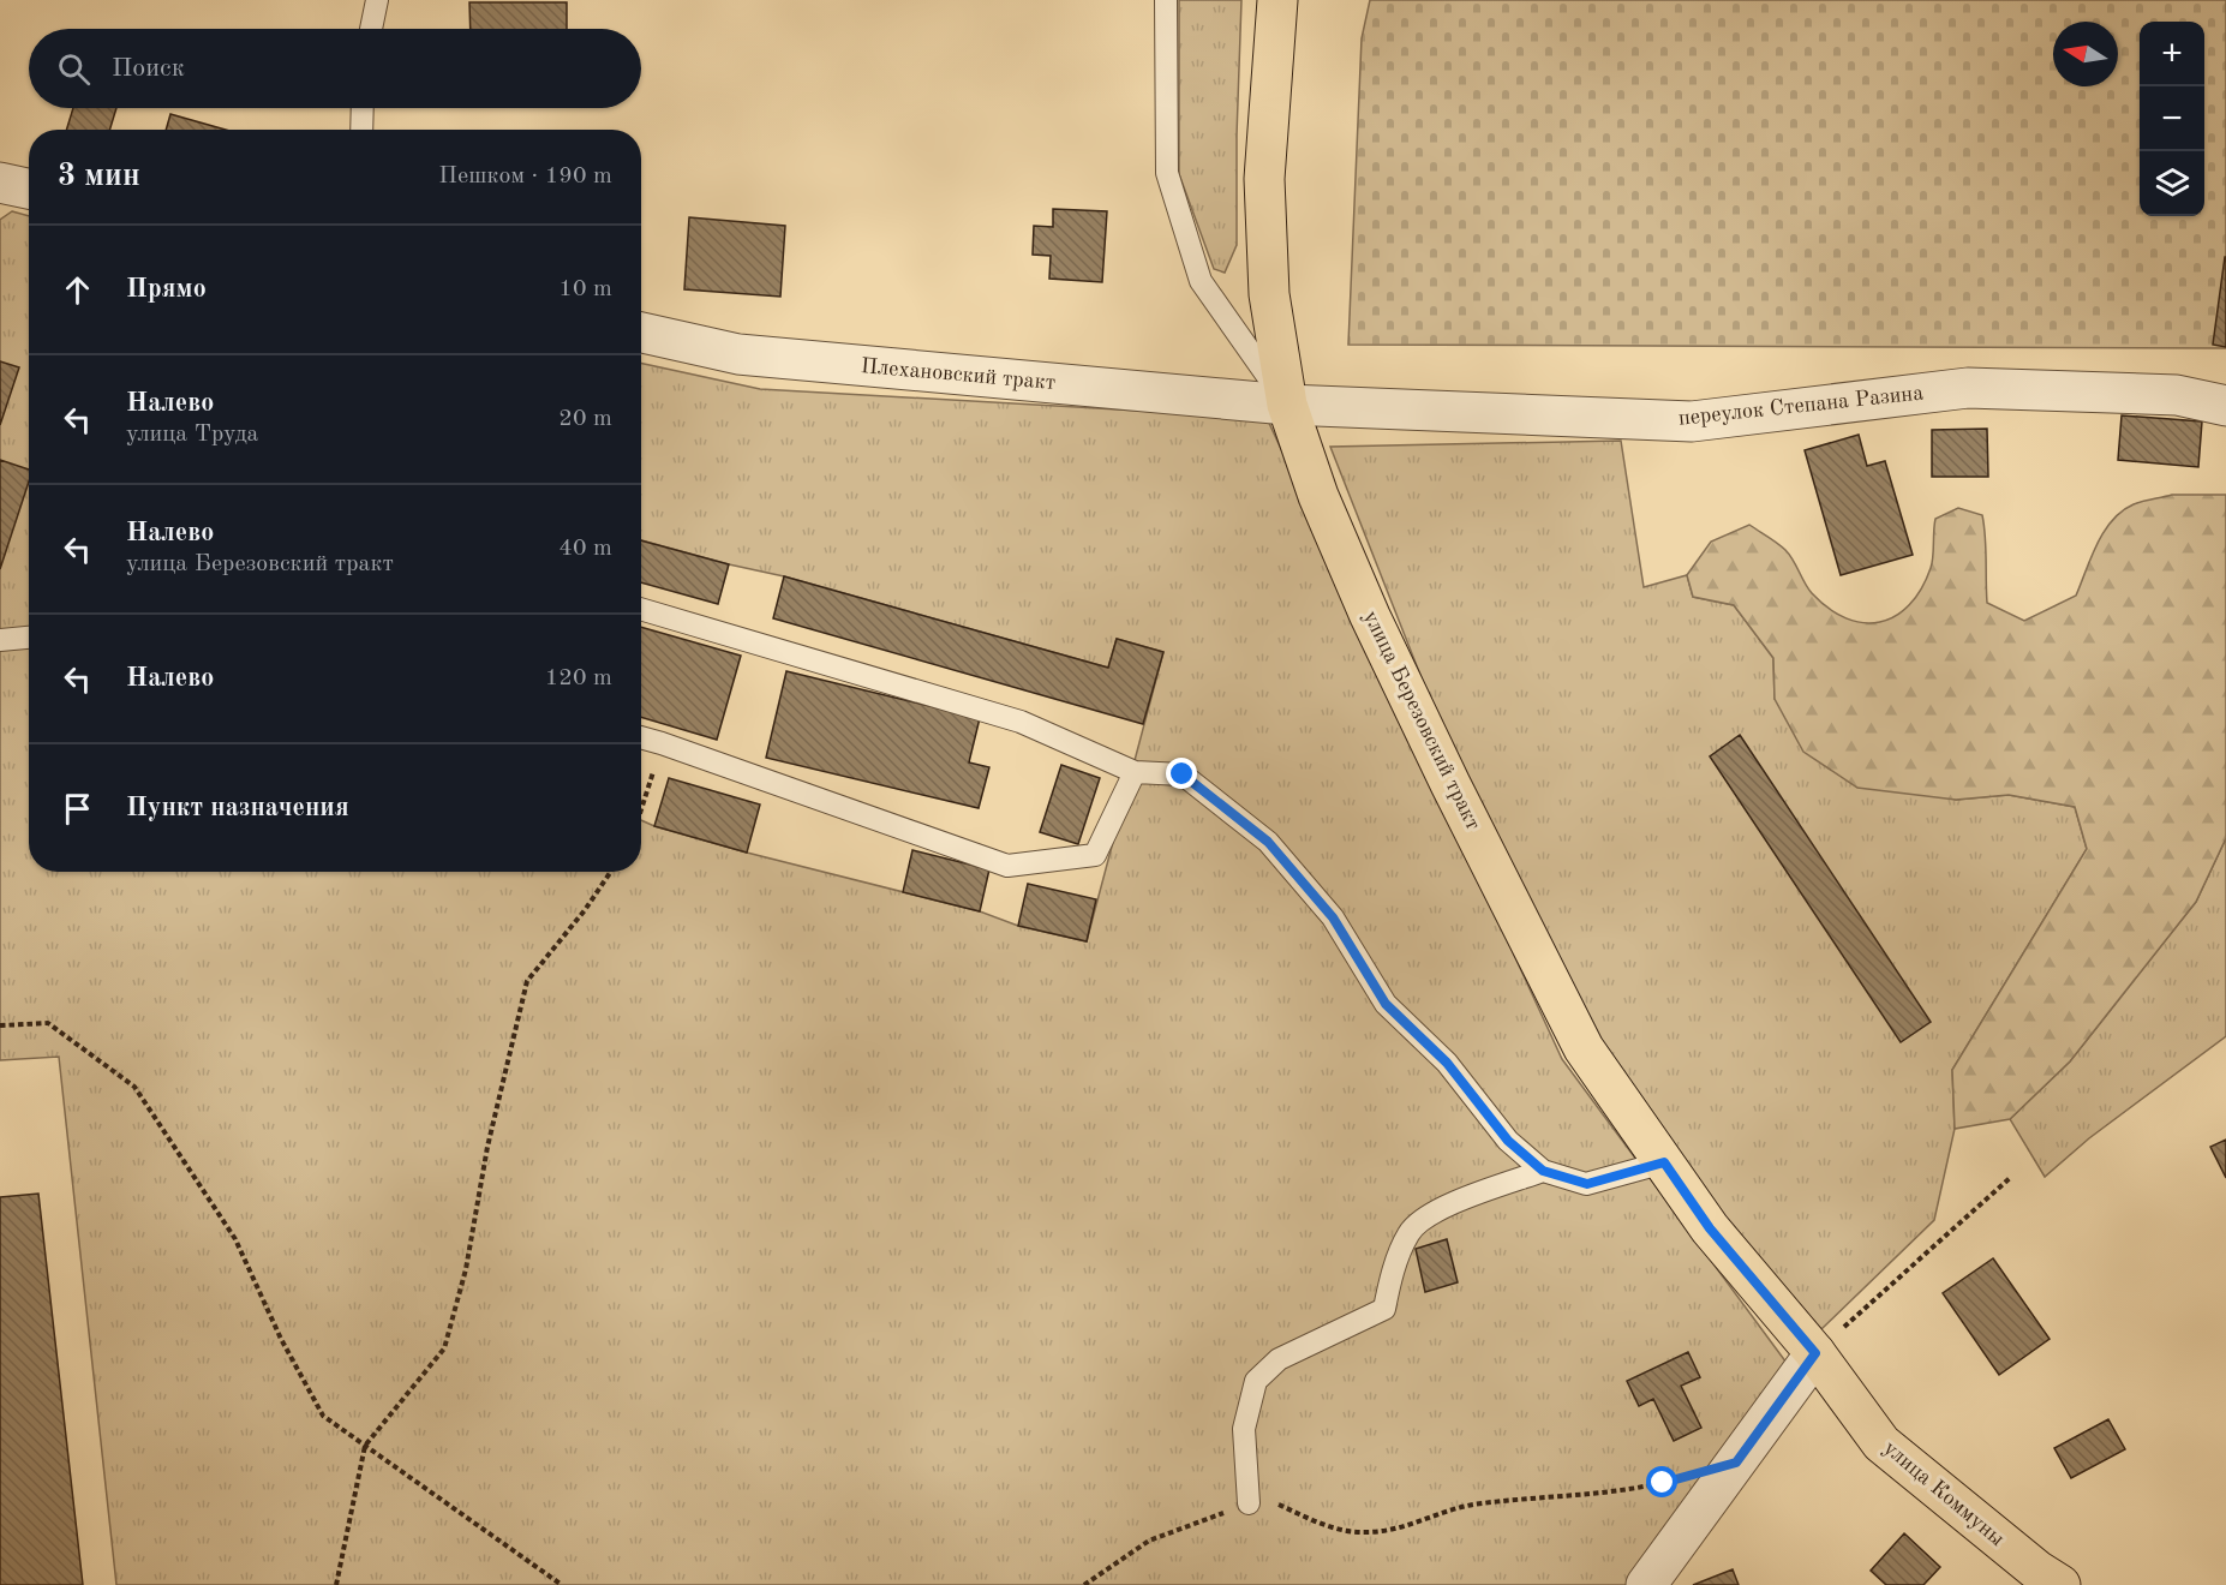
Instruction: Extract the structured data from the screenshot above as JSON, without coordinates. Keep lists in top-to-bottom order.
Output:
{
  "streets": {
    "main road": ["улица Березовский тракт", "улица Коммуны"],
    "street": ["Плехановский тракт", "переулок Степана Разина"]
  },
  "crossings": [
    ["Плехановский тракт", "переулок Степана Разина"],
    ["Плехановский тракт", "улица Березовский тракт"],
    ["переулок Степана Разина", "улица Березовский тракт"],
    ["улица Березовский тракт", "улица Коммуны"]
  ],
  "north": "left",
  "page": {
    "map_buttons": ["+", "−"],
    "search": "Поиск",
    "heading": ["3 мин", "Пешком · 190 m"],
    "list": [
      ["Прямо", "10 m"],
      ["Налево", "улица Труда", "20 m"],
      ["Налево", "улица Березовский тракт", "40 m"],
      ["Налево", "120 m"],
      "Пункт назначения"
    ]
  }
}
